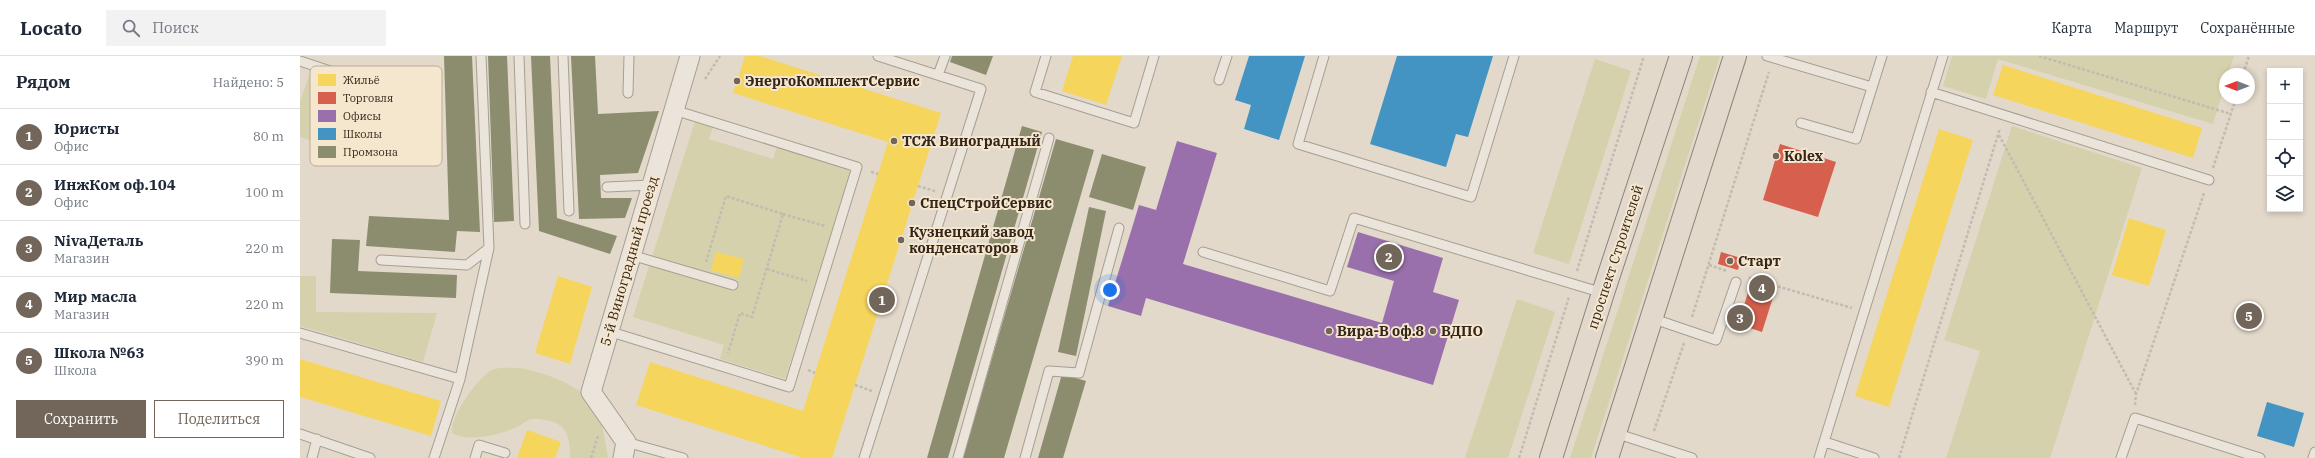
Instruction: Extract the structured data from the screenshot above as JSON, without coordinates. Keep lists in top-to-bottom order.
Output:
{
  "streets": {
    "main road": ["проспект Строителей"],
    "street": ["5-й Виноградный проезд"]
  },
  "places": [
    "ЭнергоКомплектСервис",
    "ТСЖ Виноградный",
    "Kolex",
    "СпецСтройСервис",
    "Кузнецкий завод конденсаторов",
    "Старт",
    "Вира-В оф.8",
    "ВДПО"
  ],
  "legend": [
    "Жильё",
    "Торговля",
    "Офисы",
    "Школы",
    "Промзона"
  ],
  "north": "left",
  "page": {
    "header": "Locato",
    "search": "Поиск",
    "nav": ["Карта", "Маршрут", "Сохранённые"],
    "heading": ["Рядом", "Найдено: 5"],
    "map_buttons": ["+", "−"],
    "list": [
      {
        "mark": "1",
        "name": "Юристы",
        "note": "Офис",
        "value": "80 m"
      },
      {
        "mark": "2",
        "name": "ИнжКом оф.104",
        "note": "Офис",
        "value": "100 m"
      },
      {
        "mark": "3",
        "name": "NivaДеталь",
        "note": "Магазин",
        "value": "220 m"
      },
      {
        "mark": "4",
        "name": "Мир масла",
        "note": "Магазин",
        "value": "220 m"
      },
      {
        "mark": "5",
        "name": "Школа №63",
        "note": "Школа",
        "value": "390 m"
      }
    ],
    "pins": [
      "2",
      "4",
      "1",
      "5",
      "3"
    ],
    "buttons": ["Сохранить", "Поделиться"]
  }
}
